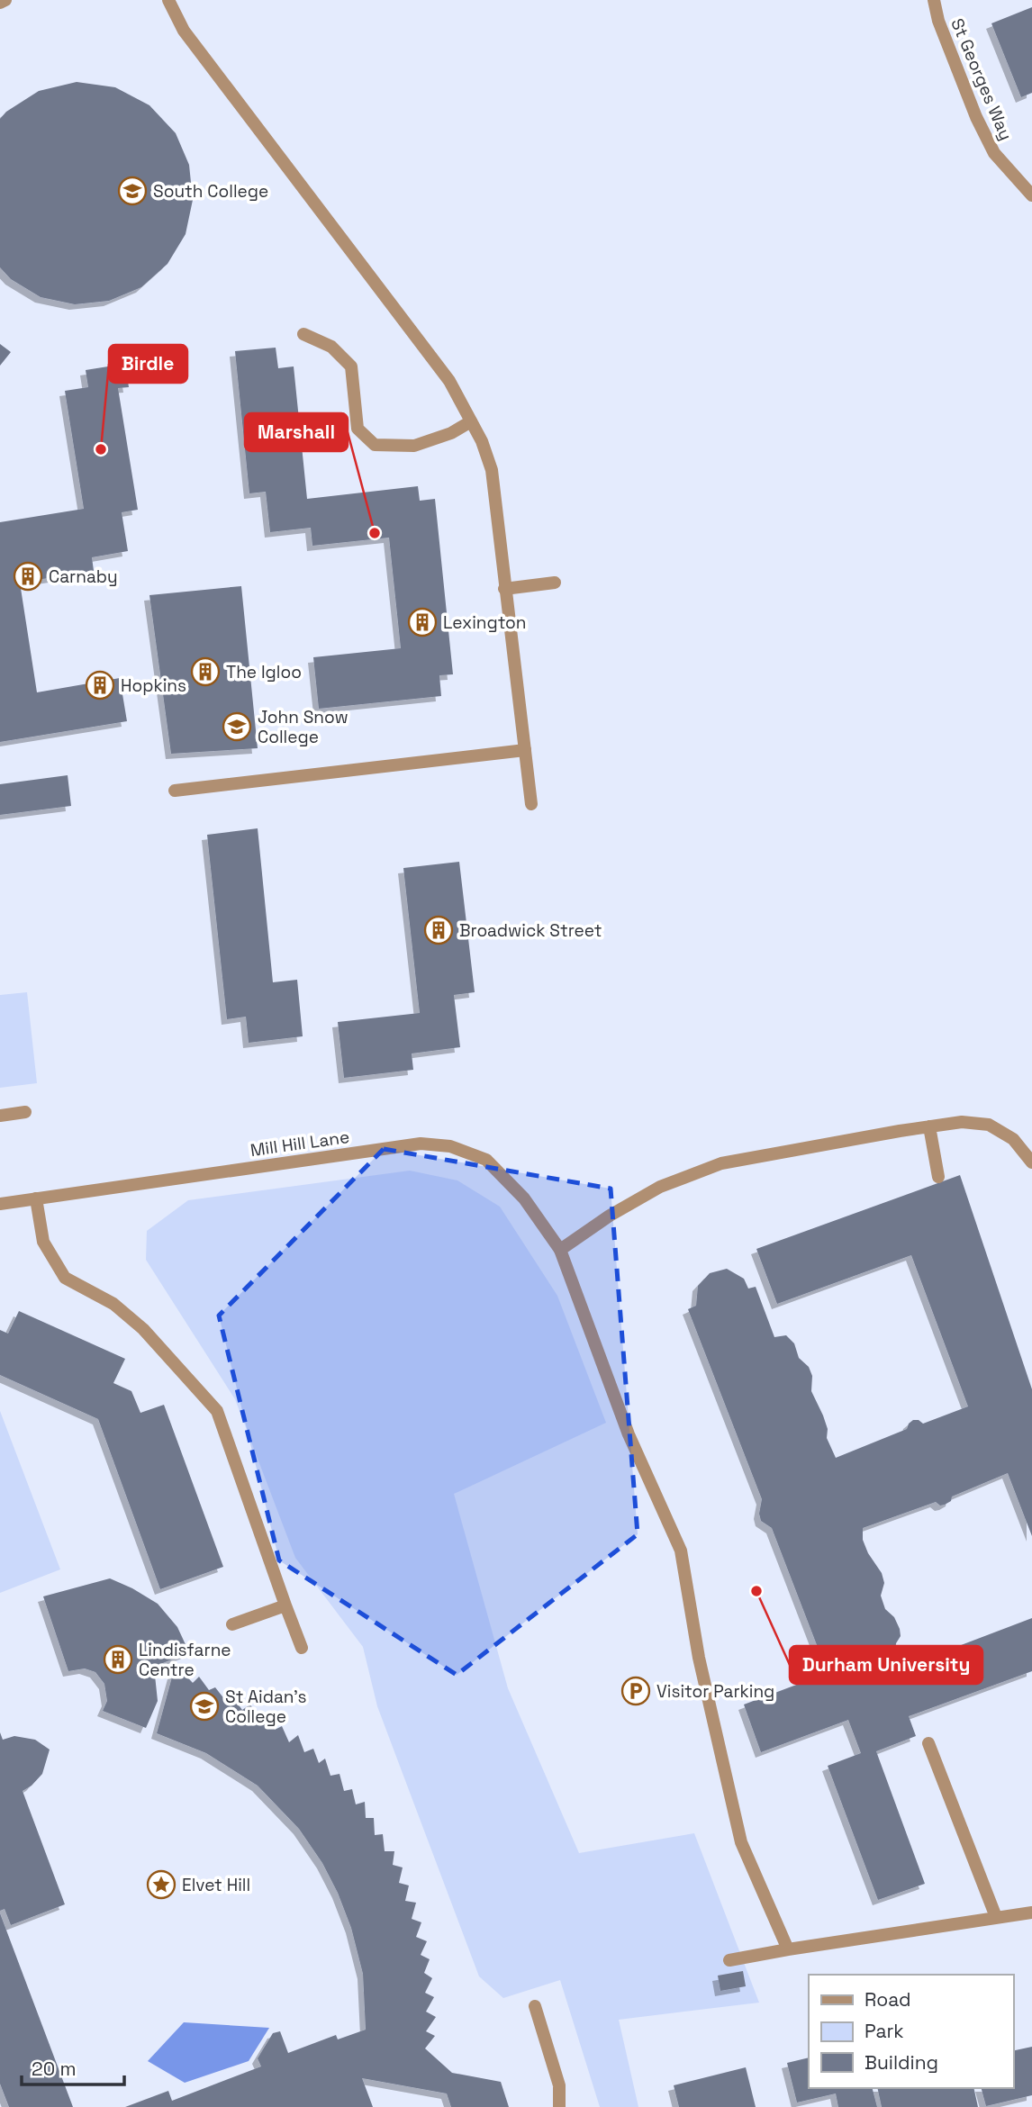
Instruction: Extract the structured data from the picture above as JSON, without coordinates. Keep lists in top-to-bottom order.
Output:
{
  "streets": {
    "street": ["St Georges Way", "Mill Hill Lane"]
  },
  "places": {
    "school or university": ["South College", "John Snow College", "St Aidan's College"],
    "other": ["Birdle", "Marshall", "Durham University"],
    "building": [
      "Carnaby",
      "Lexington",
      "The Igloo",
      "Hopkins",
      "Broadwick Street",
      "Lindisfarne Centre"
    ],
    "parking": ["Visitor Parking"],
    "place": ["Elvet Hill"]
  },
  "legend": ["Road", "Park", "Building"],
  "scale_bar": "20 m"
}
